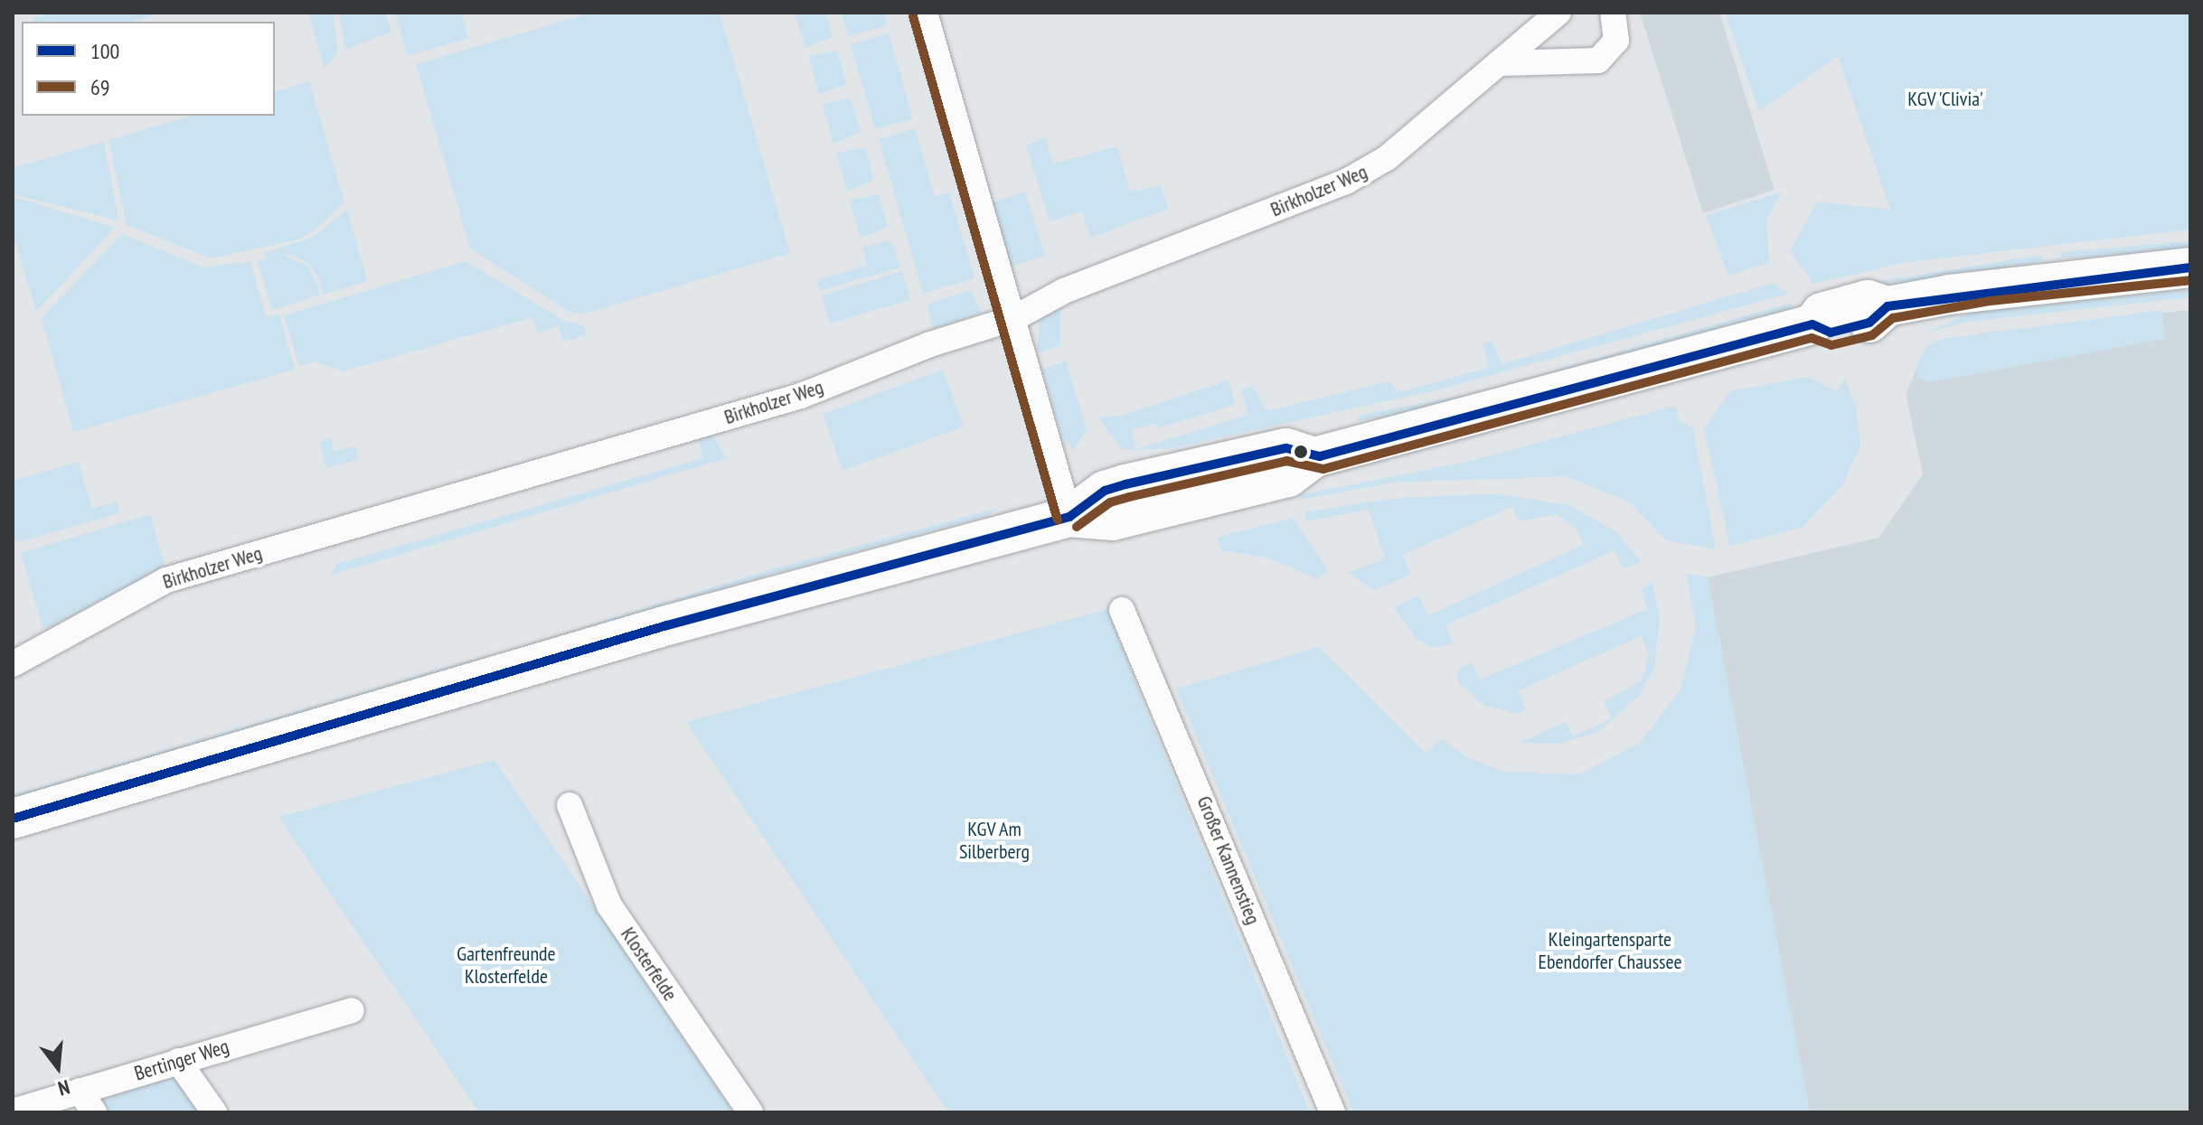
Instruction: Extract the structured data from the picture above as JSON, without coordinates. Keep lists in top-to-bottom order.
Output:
{
  "streets": {
    "street": [
      "Birkholzer Weg",
      "Großer Kannenstieg",
      "Klosterfelde",
      "Bertinger Weg"
    ]
  },
  "parks": [
    "KGV 'Clivia'",
    "KGV Am Silberberg",
    "Kleingartensparte Ebendorfer Chaussee",
    "Gartenfreunde Klosterfelde"
  ],
  "lines": ["transit line 69", "transit line 100"],
  "legend": ["100", "69"],
  "north": "bottom"
}
